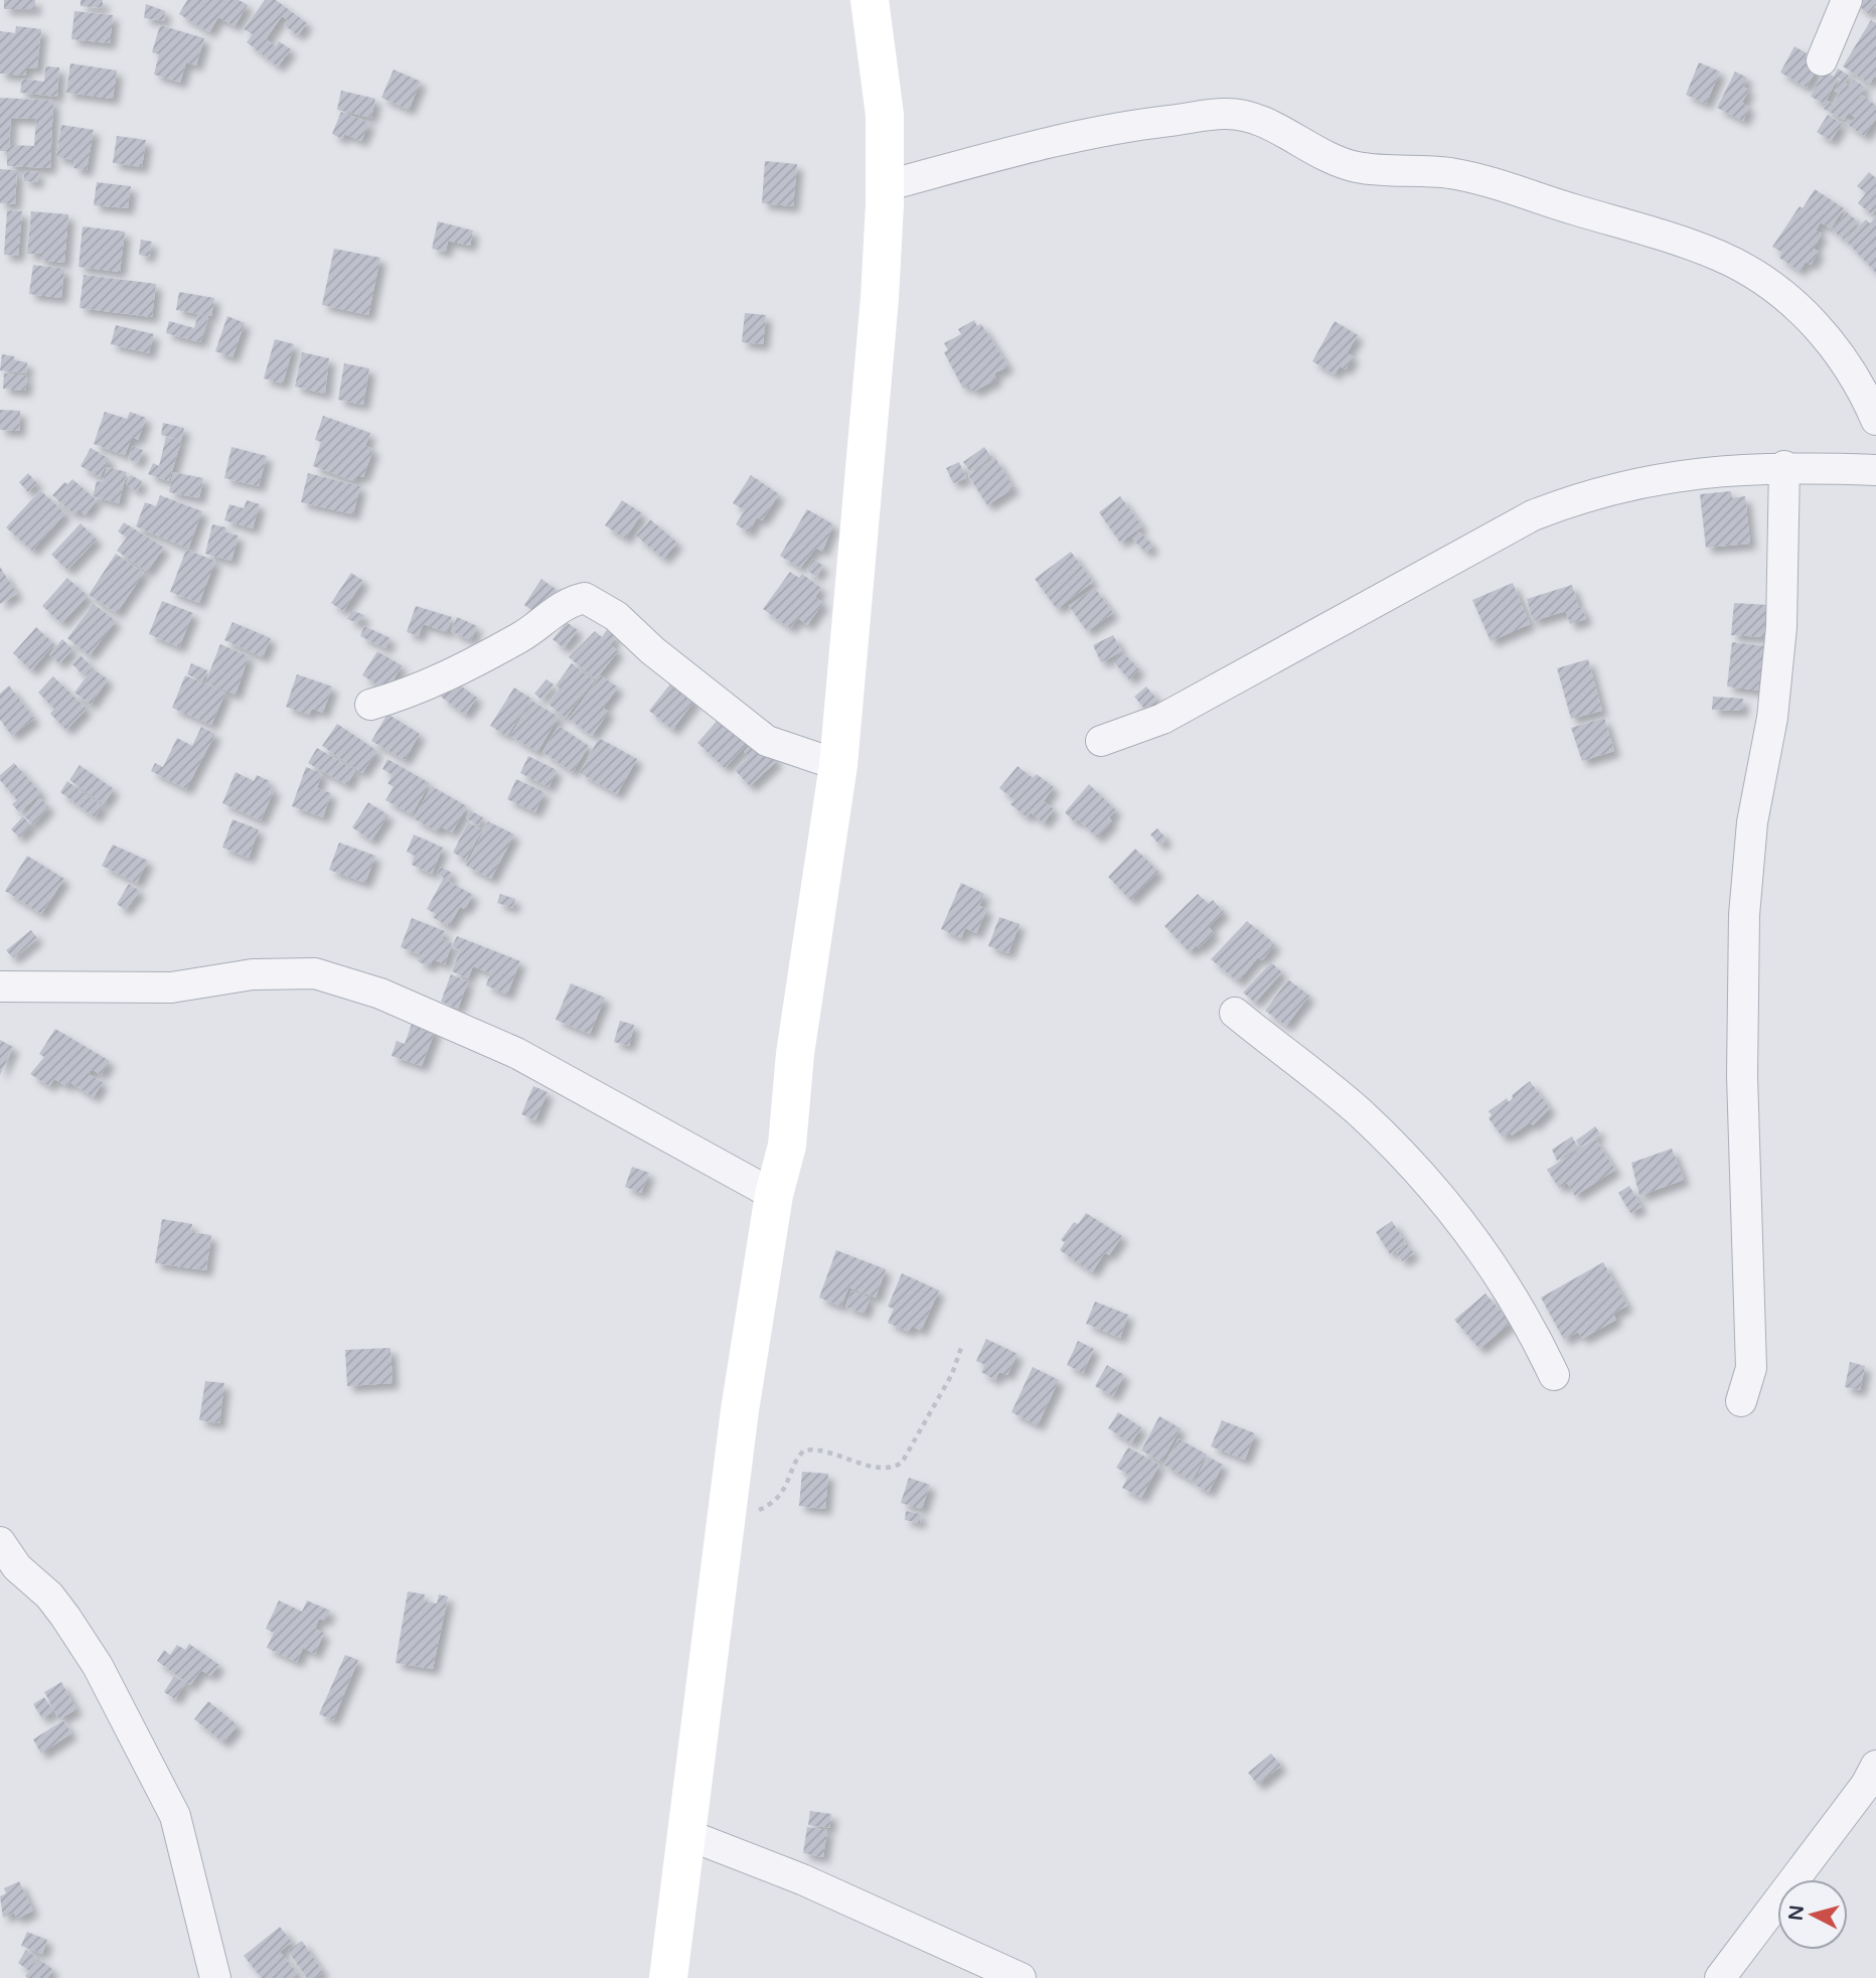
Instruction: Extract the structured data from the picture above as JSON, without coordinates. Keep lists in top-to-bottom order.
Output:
{
  "north": "left"
}
